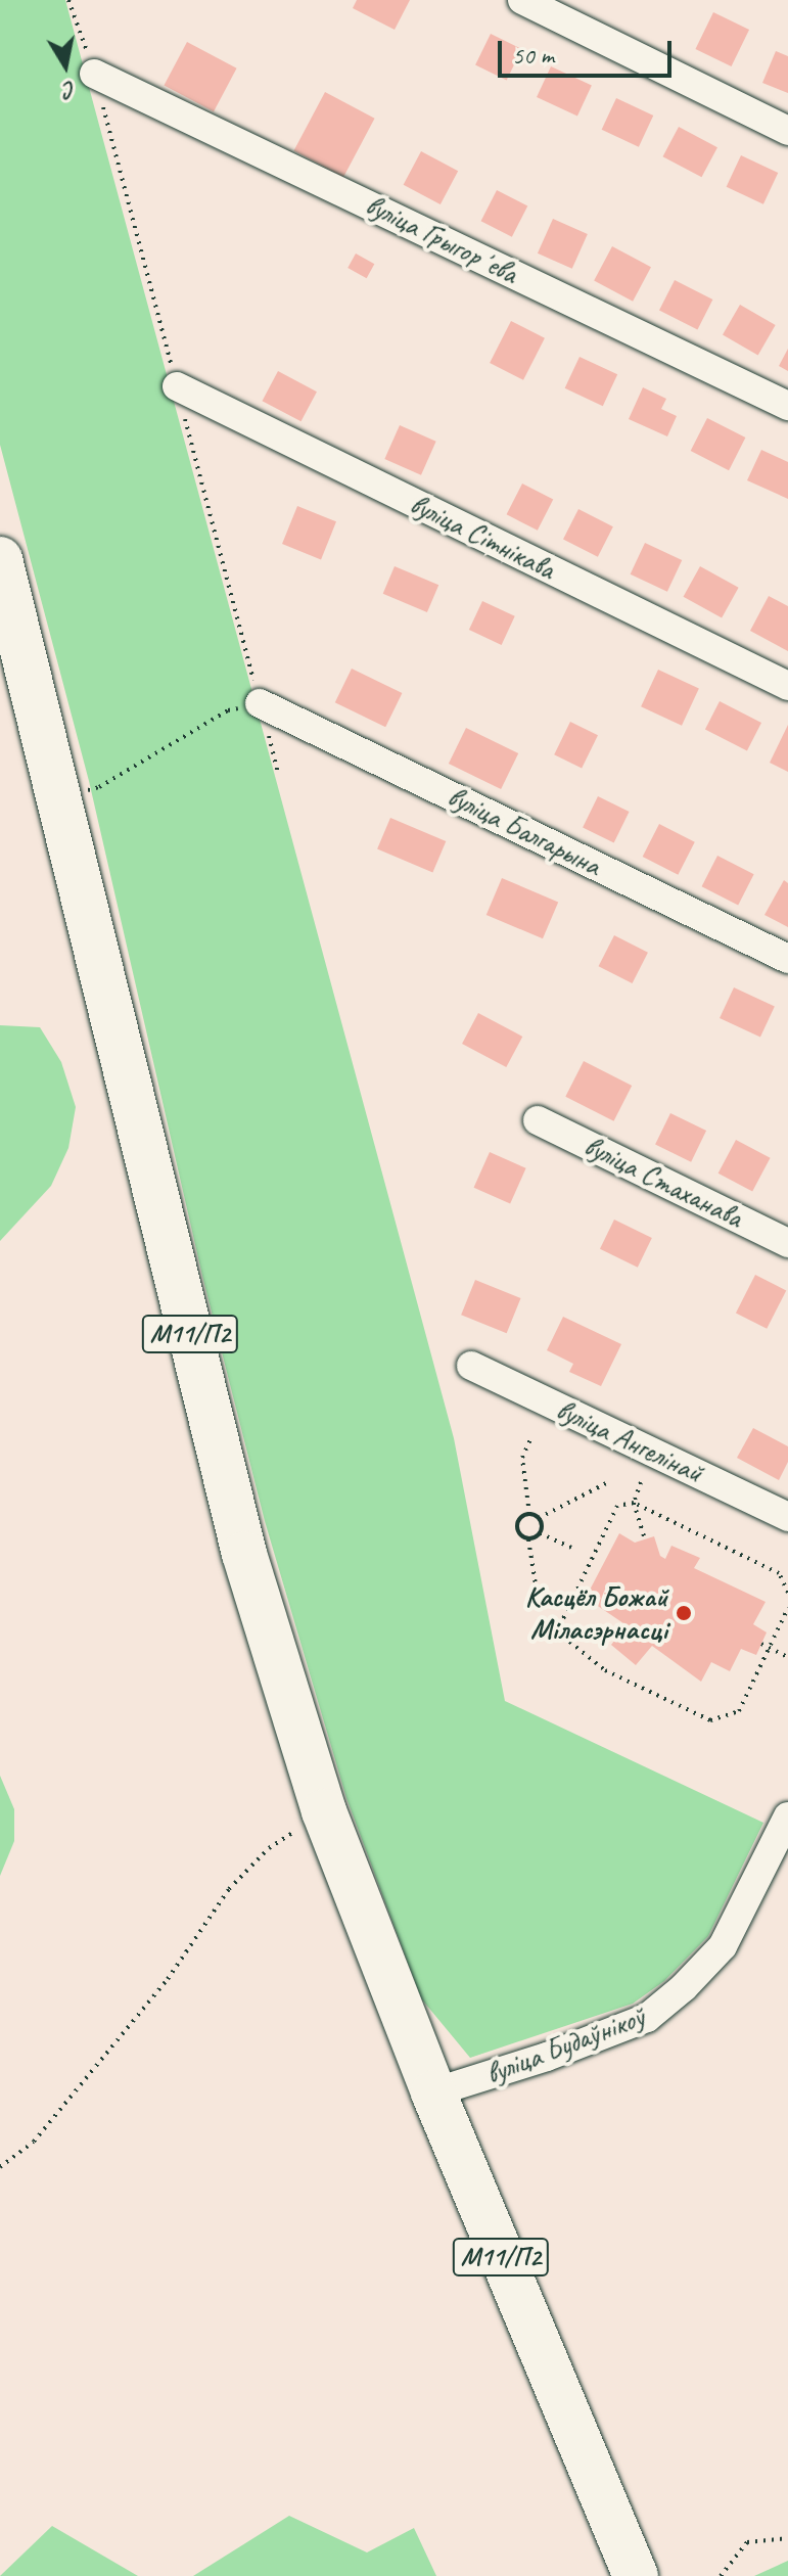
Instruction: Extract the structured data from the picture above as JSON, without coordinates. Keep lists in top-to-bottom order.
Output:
{
  "streets": {
    "highway": ["М11/П2"],
    "street": [
      "вуліца Грыгорʼева",
      "вуліца Сітнікава",
      "вуліца Балгарына",
      "вуліца Стаханава",
      "вуліца Ангелінай",
      "вуліца Будаўнікоў"
    ]
  },
  "crossings": [
    ["М11/П2", "вуліца Будаўнікоў"]
  ],
  "places": ["Касцёл Божай Міласэрнасці"],
  "scale_bar": "50 m",
  "north": "bottom"
}
